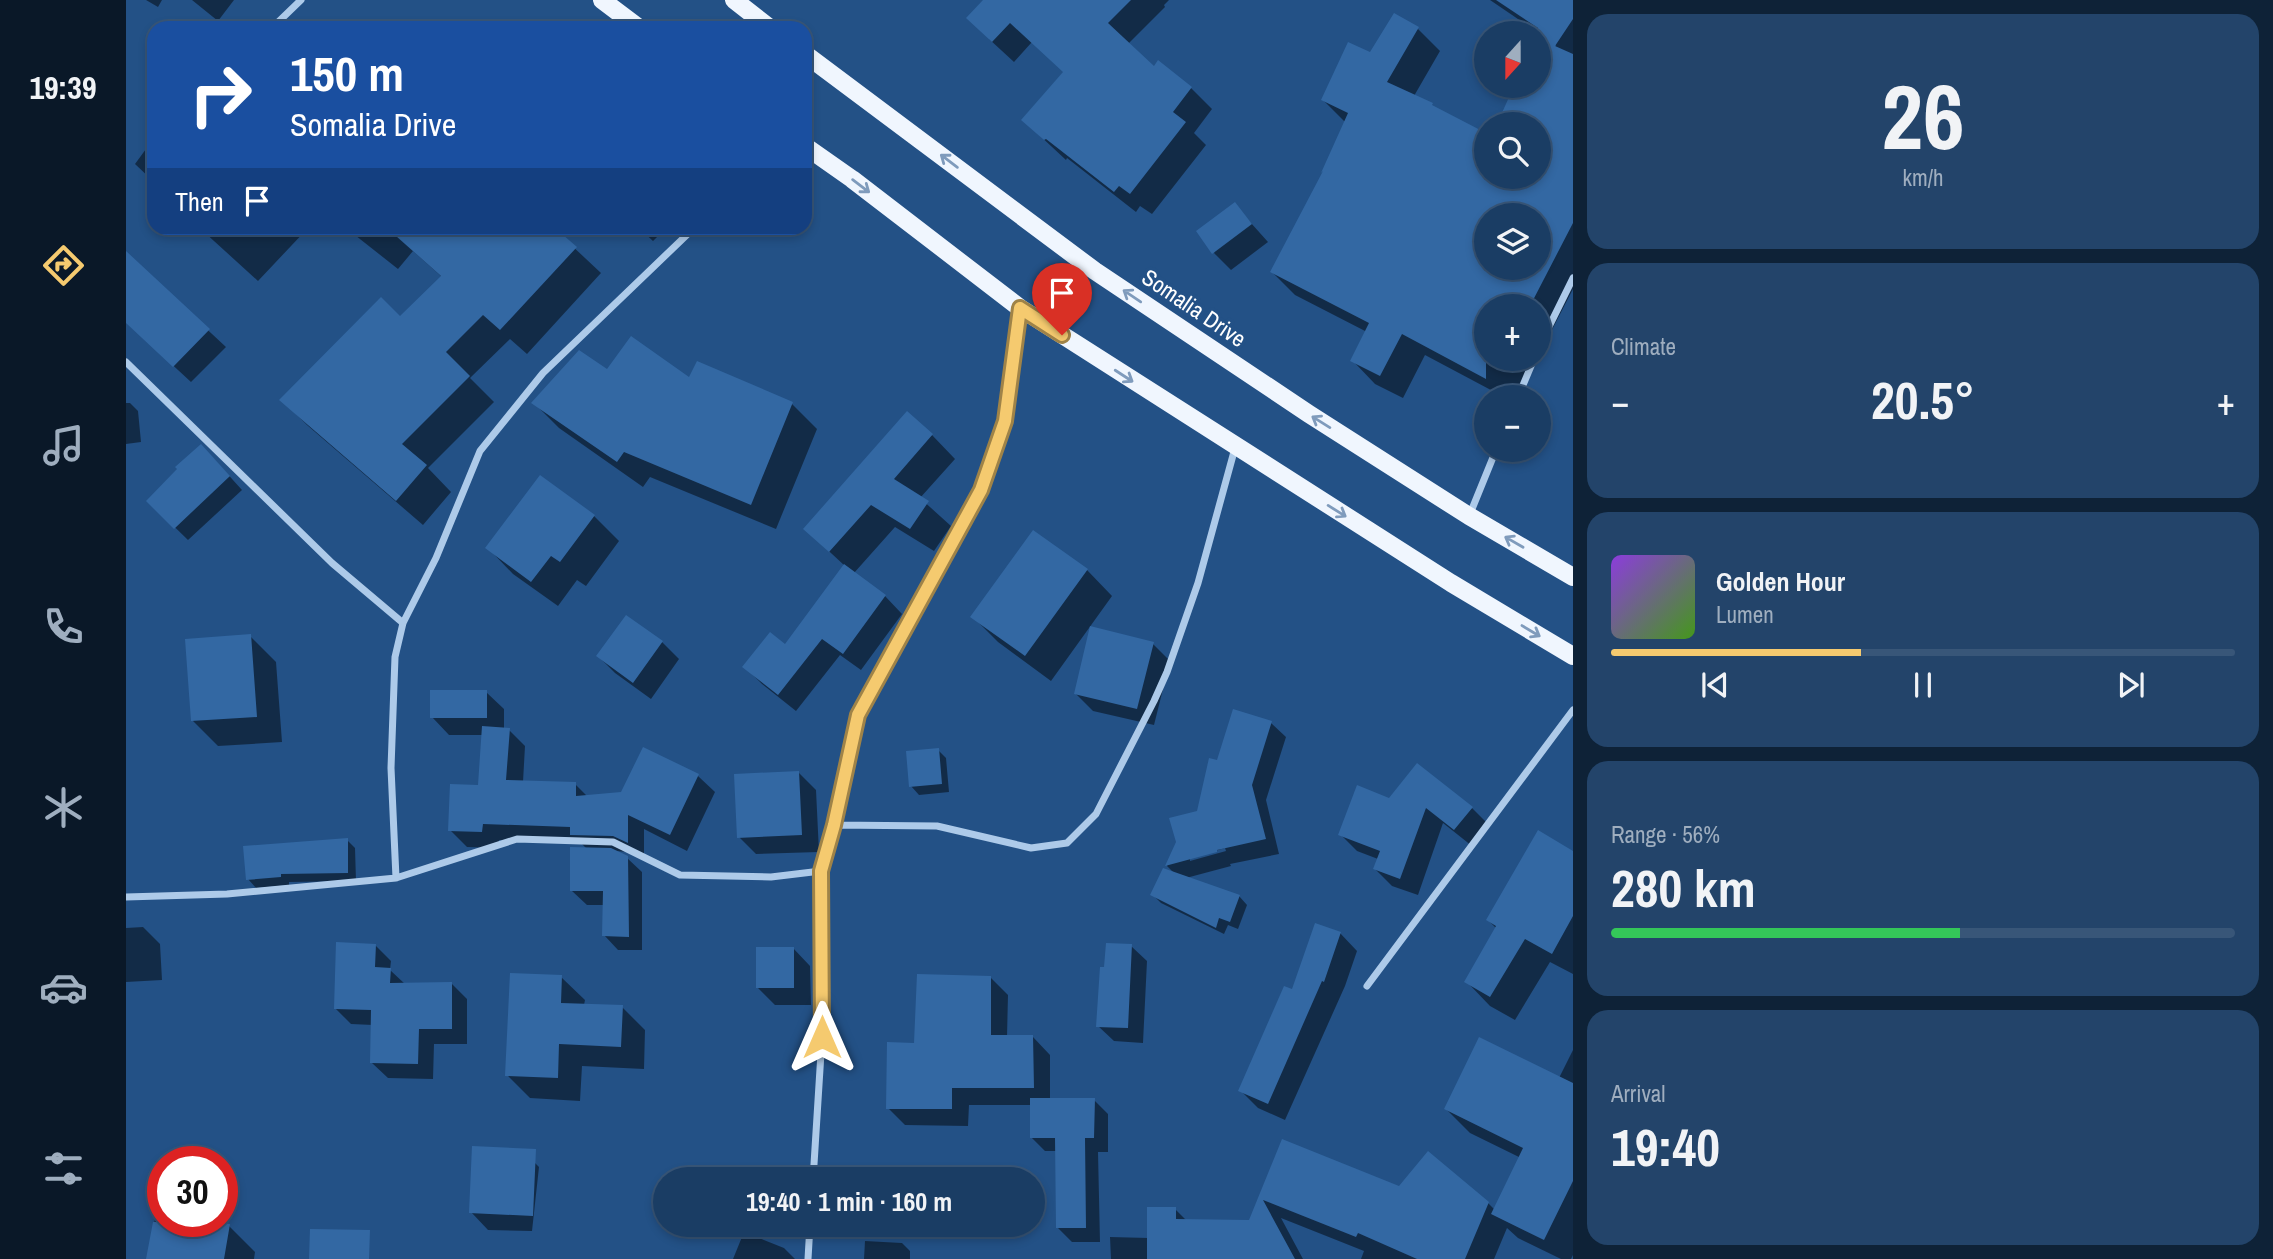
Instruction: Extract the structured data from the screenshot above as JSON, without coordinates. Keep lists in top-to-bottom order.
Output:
{
  "streets": {
    "main road": ["Somalia Drive"]
  },
  "north": "bottom",
  "page": {
    "tabs": "19:39",
    "tile": [
      ["26", "km/h"],
      "Climate",
      ["Range · 56%", "280 km"],
      ["Arrival", "19:40"]
    ],
    "map_buttons": ["+", "−"],
    "turn": ["150 m", "Somalia Drive"],
    "then": "Then",
    "heat": ["−", "20.5°", "+"],
    "song": ["Golden Hour", "Lumen"],
    "limit": "30",
    "trip": "19:40 · 1 min · 160 m"
  }
}
